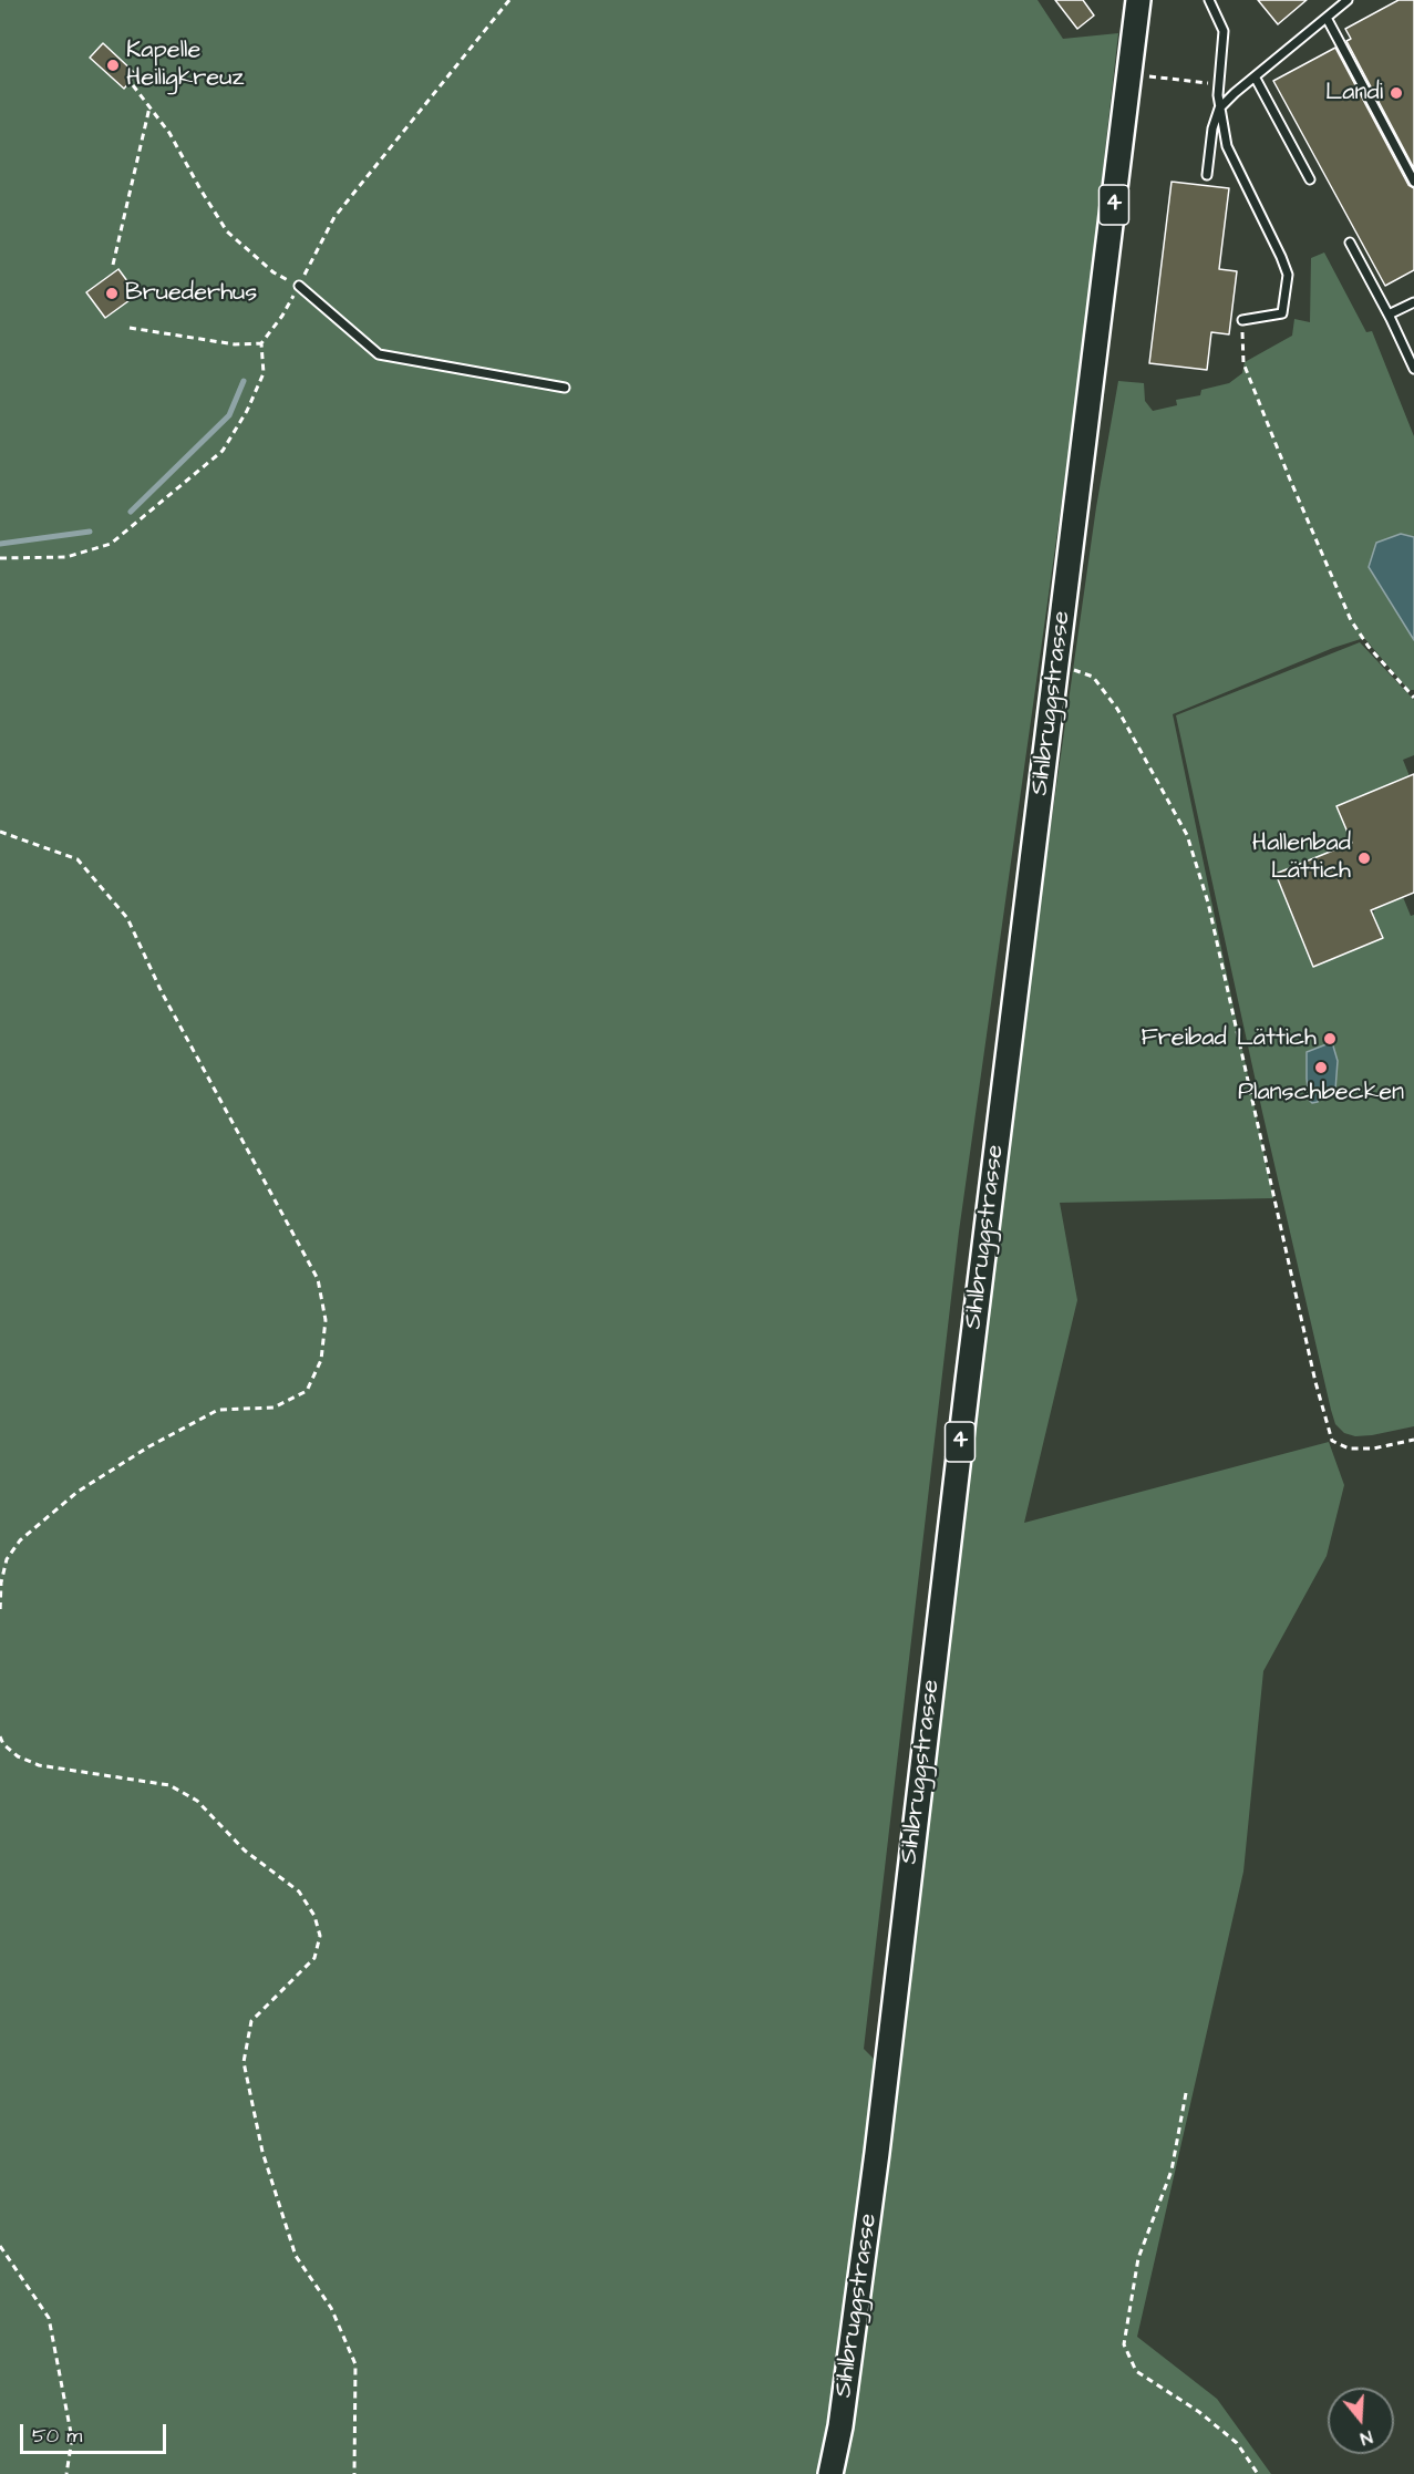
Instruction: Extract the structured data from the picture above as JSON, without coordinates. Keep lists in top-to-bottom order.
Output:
{
  "streets": {
    "main road": ["4", "Sihlbruggstrasse"]
  },
  "places": [
    "Kapelle Heiligkreuz",
    "Landi",
    "Bruederhus",
    "Hallenbad Lättich",
    "Freibad Lättich",
    "Planschbecken"
  ],
  "scale_bar": "50 m",
  "north": "bottom"
}
